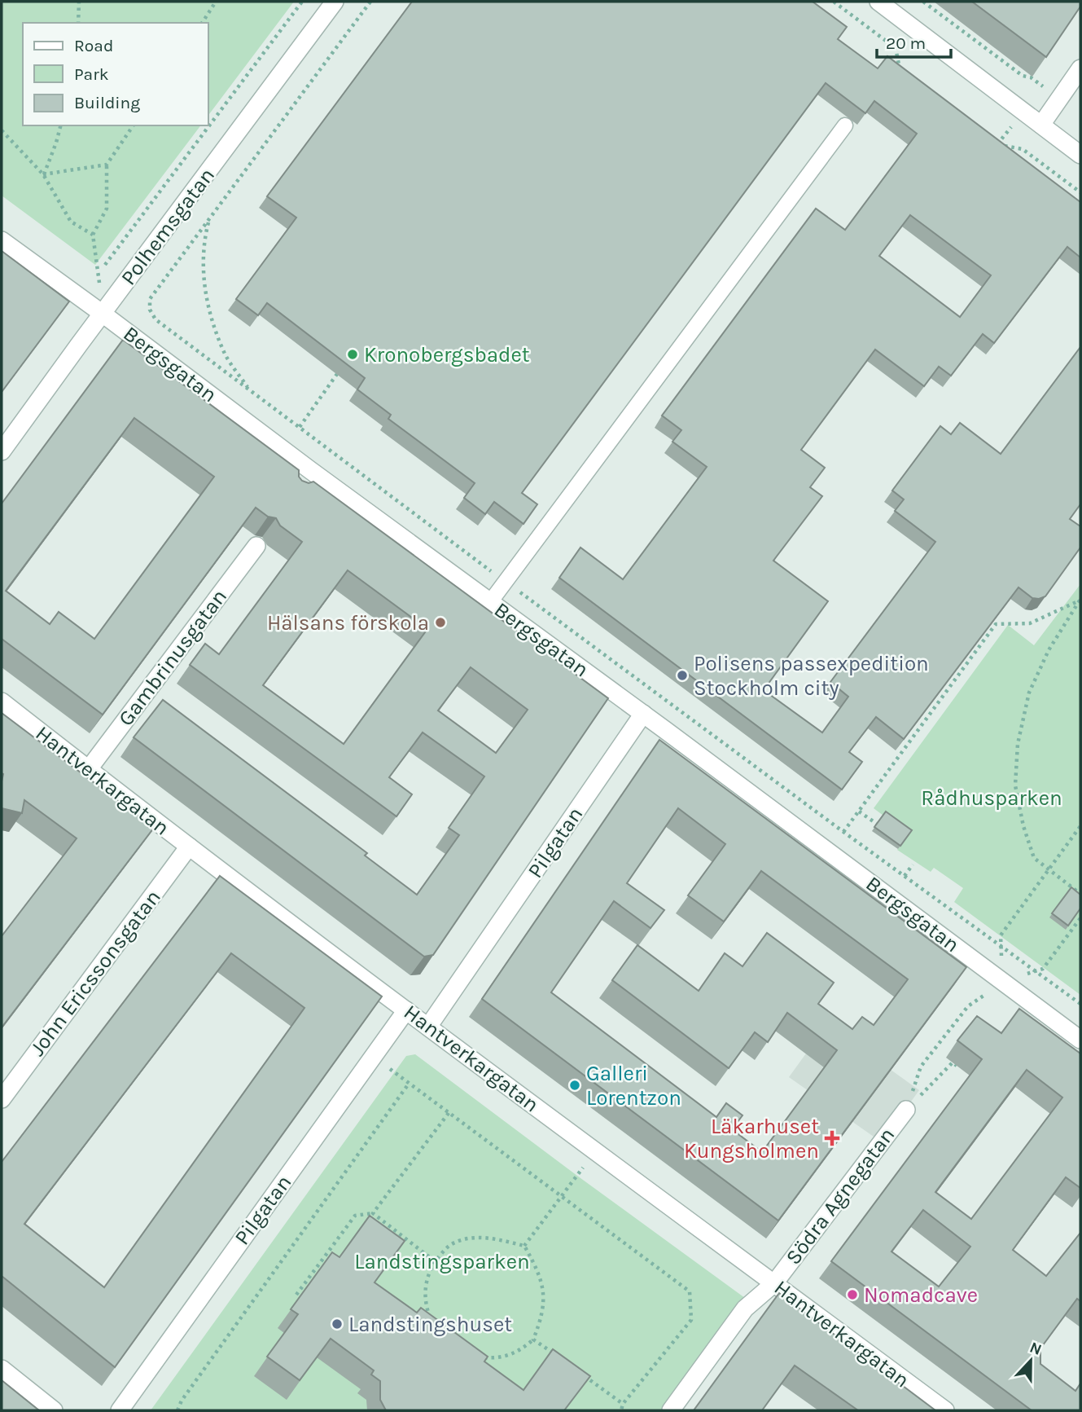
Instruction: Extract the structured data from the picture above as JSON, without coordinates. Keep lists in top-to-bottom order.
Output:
{
  "streets": {
    "street": [
      "Polhemsgatan",
      "Bergsgatan",
      "Gambrinusgatan",
      "Hantverkargatan",
      "Pilgatan",
      "John Ericssonsgatan",
      "Södra Agnegatan"
    ]
  },
  "crossings": [
    ["Polhemsgatan", "Bergsgatan"],
    ["Bergsgatan", "Pilgatan"],
    ["Bergsgatan", "Södra Agnegatan"],
    ["Gambrinusgatan", "Hantverkargatan"],
    ["Hantverkargatan", "Pilgatan"],
    ["Hantverkargatan", "John Ericssonsgatan"],
    ["Hantverkargatan", "Södra Agnegatan"]
  ],
  "parks": ["Rådhusparken", "Landstingsparken"],
  "places": {
    "other": [
      "Kronobergsbadet",
      "Hälsans förskola",
      "Polisens passexpedition Stockholm city",
      "Galleri Lorentzon",
      "Nomadcave",
      "Landstingshuset"
    ],
    "health": ["Läkarhuset Kungsholmen"]
  },
  "legend": ["Road", "Park", "Building"],
  "scale_bar": "20 m",
  "north": "top"
}
